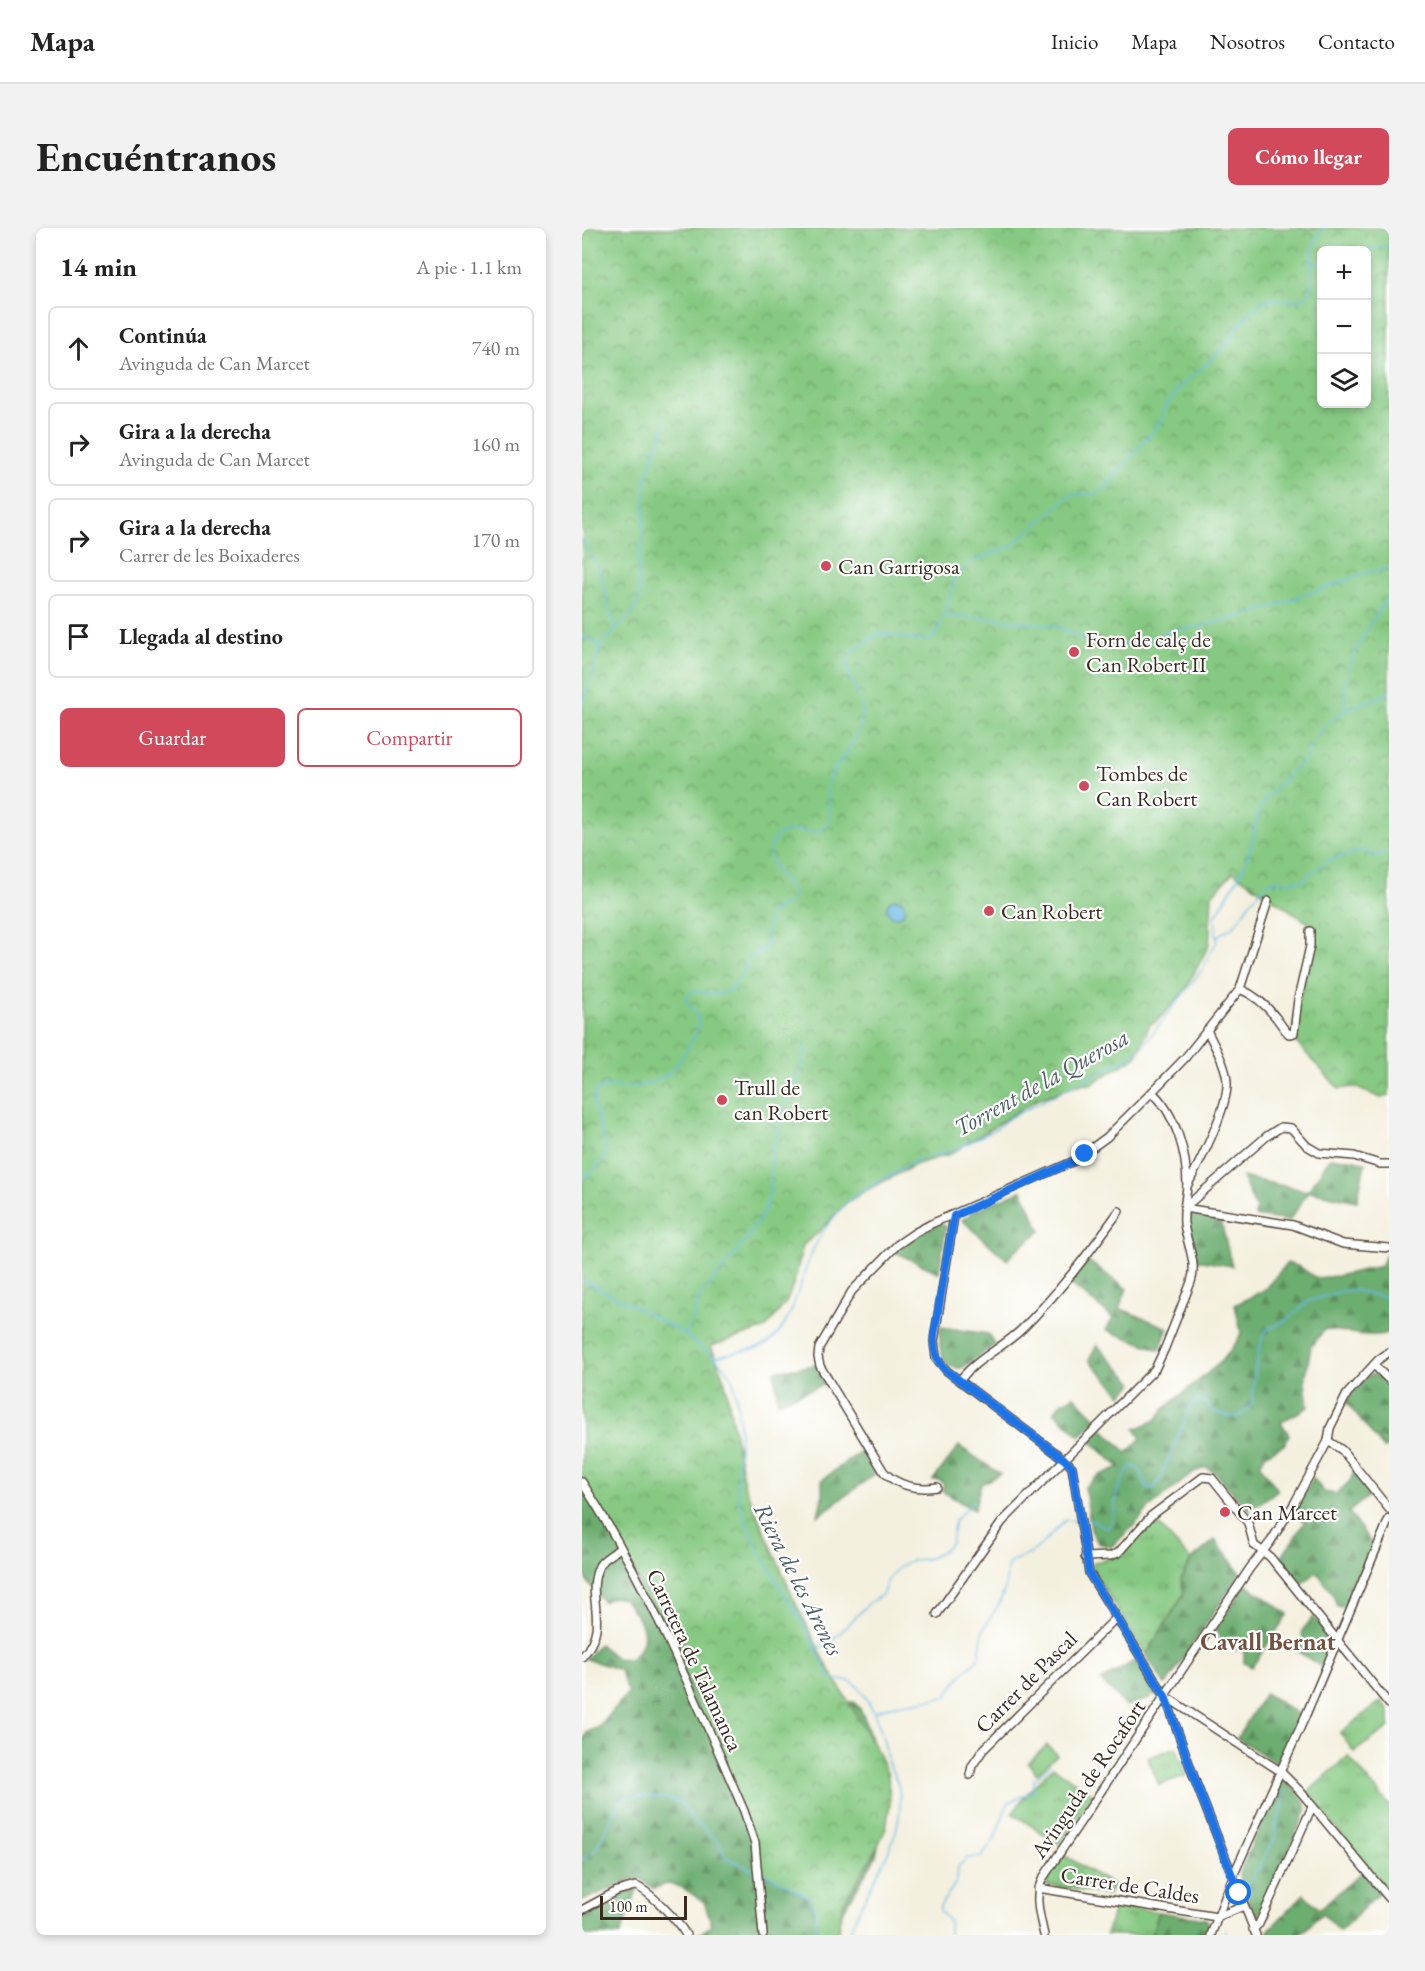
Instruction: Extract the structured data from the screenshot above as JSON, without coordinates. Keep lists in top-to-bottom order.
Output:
{
  "streets": {
    "street": [
      "Carretera de Talamanca",
      "Carrer de Pascal",
      "Avinguda de Rocafort",
      "Carrer de Caldes"
    ]
  },
  "crossings": [
    ["Avinguda de Rocafort", "Carrer de Caldes"]
  ],
  "districts": ["Cavall Bernat"],
  "water": ["Torrent de la Querosa", "Riera de les Arenes"],
  "places": [
    "Can Garrigosa",
    "Forn de calç de Can Robert II",
    "Tombes de Can Robert",
    "Can Robert",
    "Trull de can Robert",
    "Can Marcet"
  ],
  "scale_bar": "100 m",
  "page": {
    "header": "Mapa",
    "nav": [
      "Inicio",
      "Mapa",
      "Nosotros",
      "Contacto"
    ],
    "buttons": [
      "Cómo llegar",
      ["Guardar", "Compartir"]
    ],
    "title": "Encuéntranos",
    "heading": ["14 min", "A pie · 1.1 km"],
    "map_buttons": ["+", "−"],
    "list": [
      ["Continúa", "Avinguda de Can Marcet", "740 m"],
      ["Gira a la derecha", "Avinguda de Can Marcet", "160 m"],
      ["Gira a la derecha", "Carrer de les Boixaderes", "170 m"],
      "Llegada al destino"
    ],
    "scale": "100 m"
  }
}
